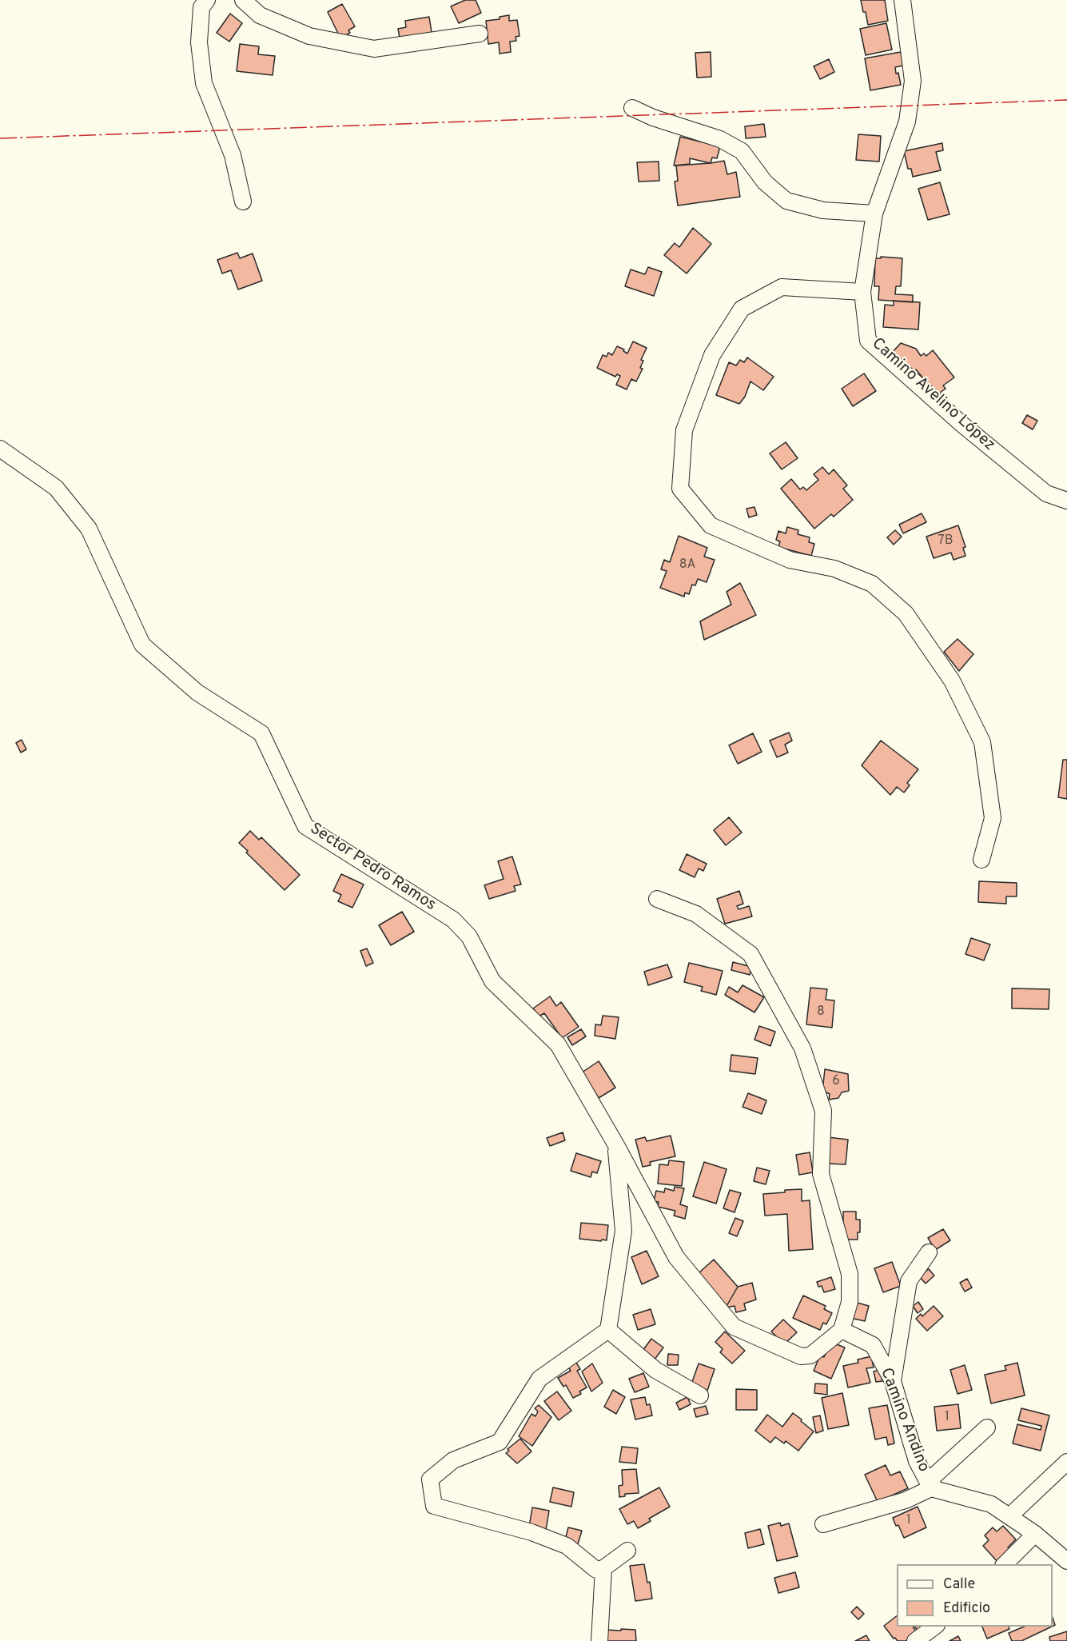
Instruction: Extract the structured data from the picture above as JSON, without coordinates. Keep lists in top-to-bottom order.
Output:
{
  "streets": {
    "street": ["Camino Avelino López", "Sector Pedro Ramos", "Camino Andino"]
  },
  "crossings": [
    ["Sector Pedro Ramos", "Camino Andino"]
  ],
  "house_numbers": [
    "7B",
    "8A",
    "8",
    "6",
    "1",
    "1"
  ],
  "legend": ["Calle", "Edificio"]
}
